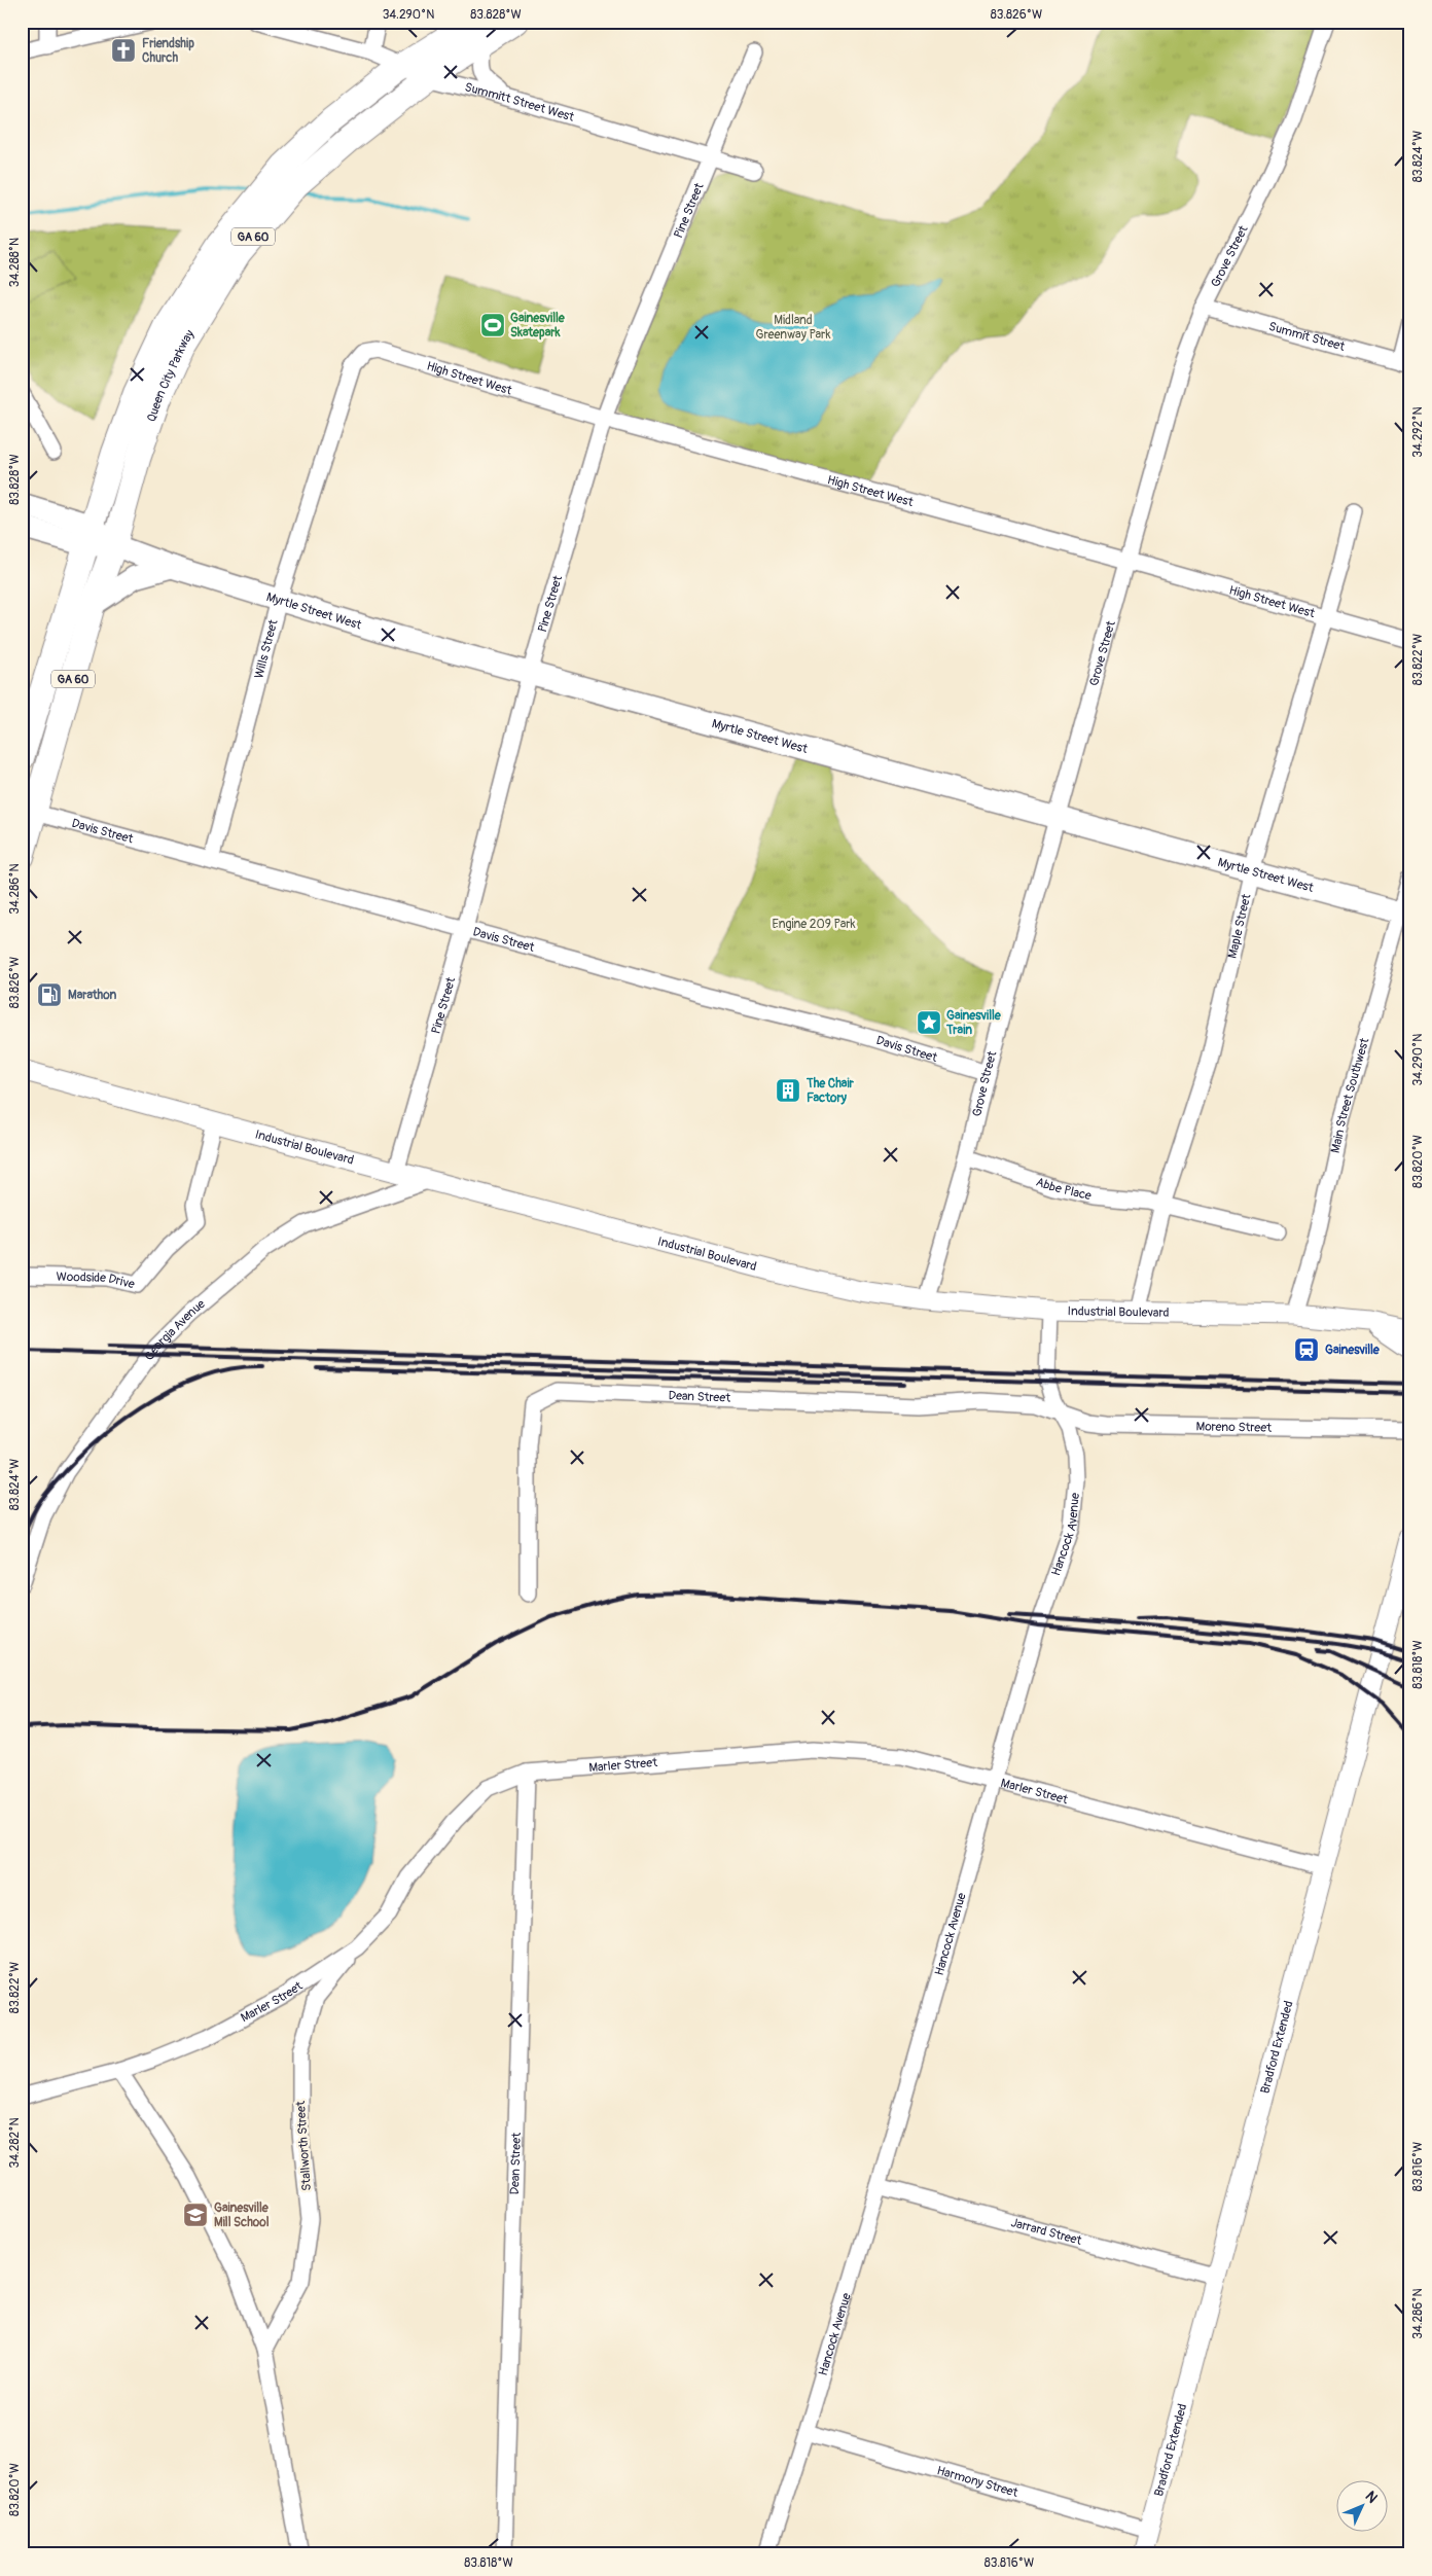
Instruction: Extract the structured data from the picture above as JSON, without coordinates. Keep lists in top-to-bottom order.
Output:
{
  "streets": {
    "main road": ["GA 60", "Queen City Parkway", "Myrtle Street West"],
    "street": [
      "Summitt Street West",
      "Pine Street",
      "Grove Street",
      "Summit Street",
      "High Street West",
      "Wills Street",
      "Davis Street",
      "Maple Street",
      "Main Street Southwest",
      "Industrial Boulevard",
      "Abbe Place",
      "Woodside Drive",
      "Georgia Avenue",
      "Dean Street",
      "Moreno Street",
      "Hancock Avenue",
      "Marler Street",
      "Bradford Extended",
      "Stallworth Street",
      "Jarrard Street",
      "Harmony Street"
    ]
  },
  "crossings": [
    ["Summitt Street West", "Pine Street"],
    ["Summitt Street West", "Queen City Parkway"],
    ["Pine Street", "High Street West"],
    ["Pine Street", "Myrtle Street West"],
    ["Pine Street", "Davis Street"],
    ["Pine Street", "Industrial Boulevard"],
    ["Grove Street", "Summit Street"],
    ["Grove Street", "High Street West"],
    ["Grove Street", "Myrtle Street West"],
    ["Grove Street", "Davis Street"],
    ["Grove Street", "Industrial Boulevard"],
    ["Grove Street", "Abbe Place"],
    ["Queen City Parkway", "Myrtle Street West"],
    ["Queen City Parkway", "Davis Street"],
    ["High Street West", "Wills Street"],
    ["High Street West", "Maple Street"],
    ["Myrtle Street West", "Wills Street"],
    ["Myrtle Street West", "Maple Street"],
    ["Myrtle Street West", "Main Street Southwest"],
    ["Wills Street", "Davis Street"],
    ["Maple Street", "Industrial Boulevard"],
    ["Maple Street", "Abbe Place"],
    ["Main Street Southwest", "Industrial Boulevard"],
    ["Industrial Boulevard", "Woodside Drive"],
    ["Industrial Boulevard", "Georgia Avenue"],
    ["Industrial Boulevard", "Hancock Avenue"],
    ["Dean Street", "Moreno Street"],
    ["Dean Street", "Hancock Avenue"],
    ["Dean Street", "Marler Street"],
    ["Moreno Street", "Hancock Avenue"],
    ["Hancock Avenue", "Marler Street"],
    ["Hancock Avenue", "Jarrard Street"],
    ["Hancock Avenue", "Harmony Street"],
    ["Marler Street", "Bradford Extended"],
    ["Marler Street", "Stallworth Street"],
    ["Bradford Extended", "Jarrard Street"],
    ["Bradford Extended", "Harmony Street"]
  ],
  "parks": ["Midland Greenway Park", "Engine 209 Park"],
  "places": {
    "church": ["Friendship Church"],
    "sports": ["Gainesville Skatepark"],
    "fuel station": ["Marathon"],
    "place": ["Gainesville Train"],
    "building": ["The Chair Factory"],
    "station": ["Gainesville"],
    "school or university": ["Gainesville Mill School"]
  },
  "north": "top right",
  "coordinates": [
    "34.290°N",
    "83.828°W",
    "83.826°W",
    "83.824°W",
    "34.288°N",
    "34.292°N",
    "83.822°W",
    "34.286°N",
    "83.820°W",
    "83.818°W",
    "34.282°N",
    "83.816°W"
  ]
}
